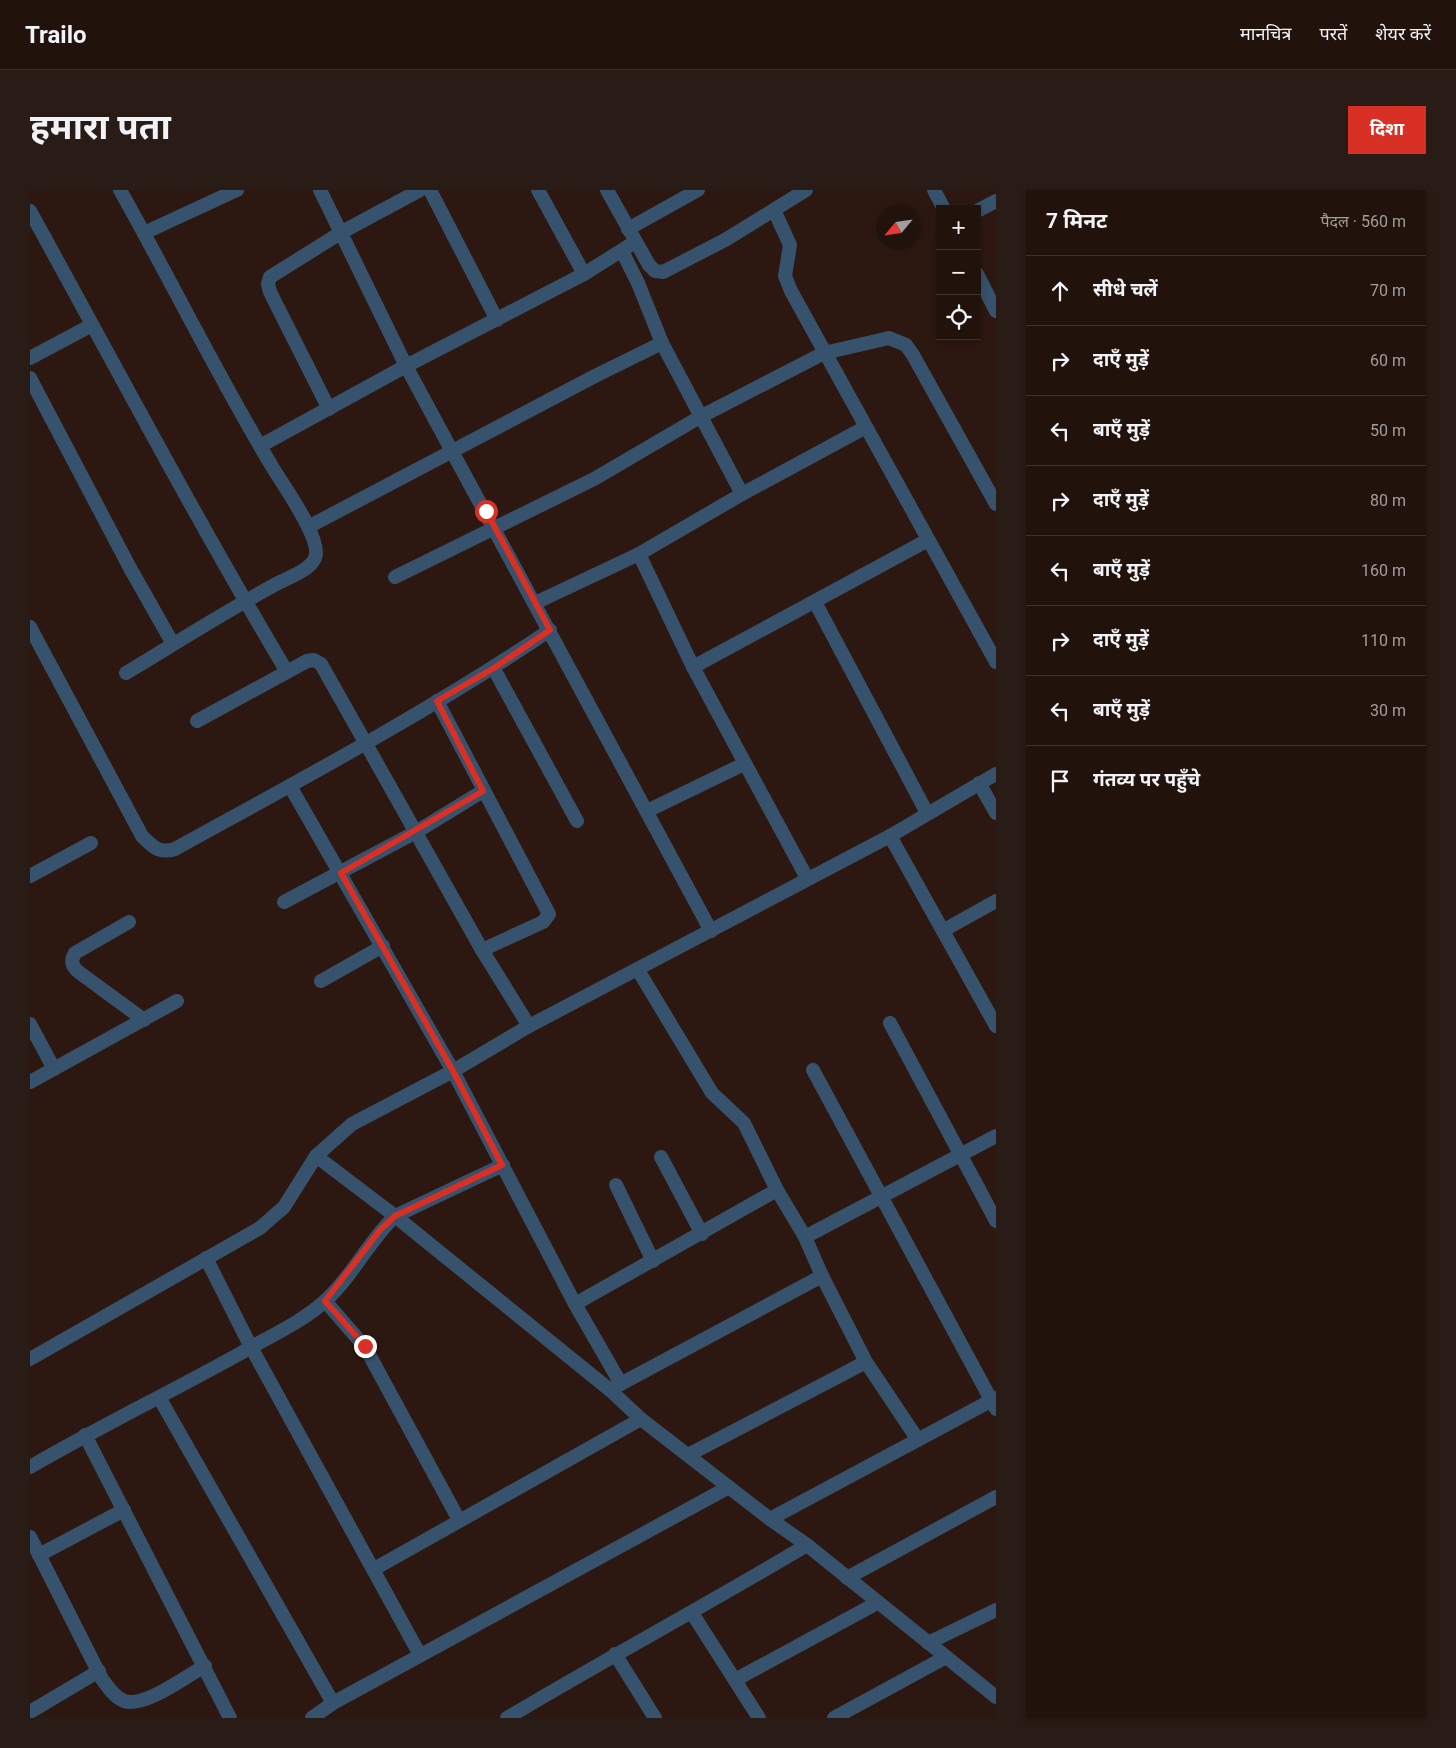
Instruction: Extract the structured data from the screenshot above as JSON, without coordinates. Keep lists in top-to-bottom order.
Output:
{
  "north": "bottom left",
  "page": {
    "header": "Trailo",
    "nav": ["मानचित्र", "परतें", "शेयर करें"],
    "buttons": "दिशा",
    "title": "हमारा पता",
    "heading": ["7 मिनट", "पैदल · 560 m"],
    "map_buttons": ["+", "−"],
    "list": [
      ["सीधे चलें", "70 m"],
      ["दाएँ मुड़ें", "60 m"],
      ["बाएँ मुड़ें", "50 m"],
      ["दाएँ मुड़ें", "80 m"],
      ["बाएँ मुड़ें", "160 m"],
      ["दाएँ मुड़ें", "110 m"],
      ["बाएँ मुड़ें", "30 m"],
      "गंतव्य पर पहुँचे"
    ]
  }
}
